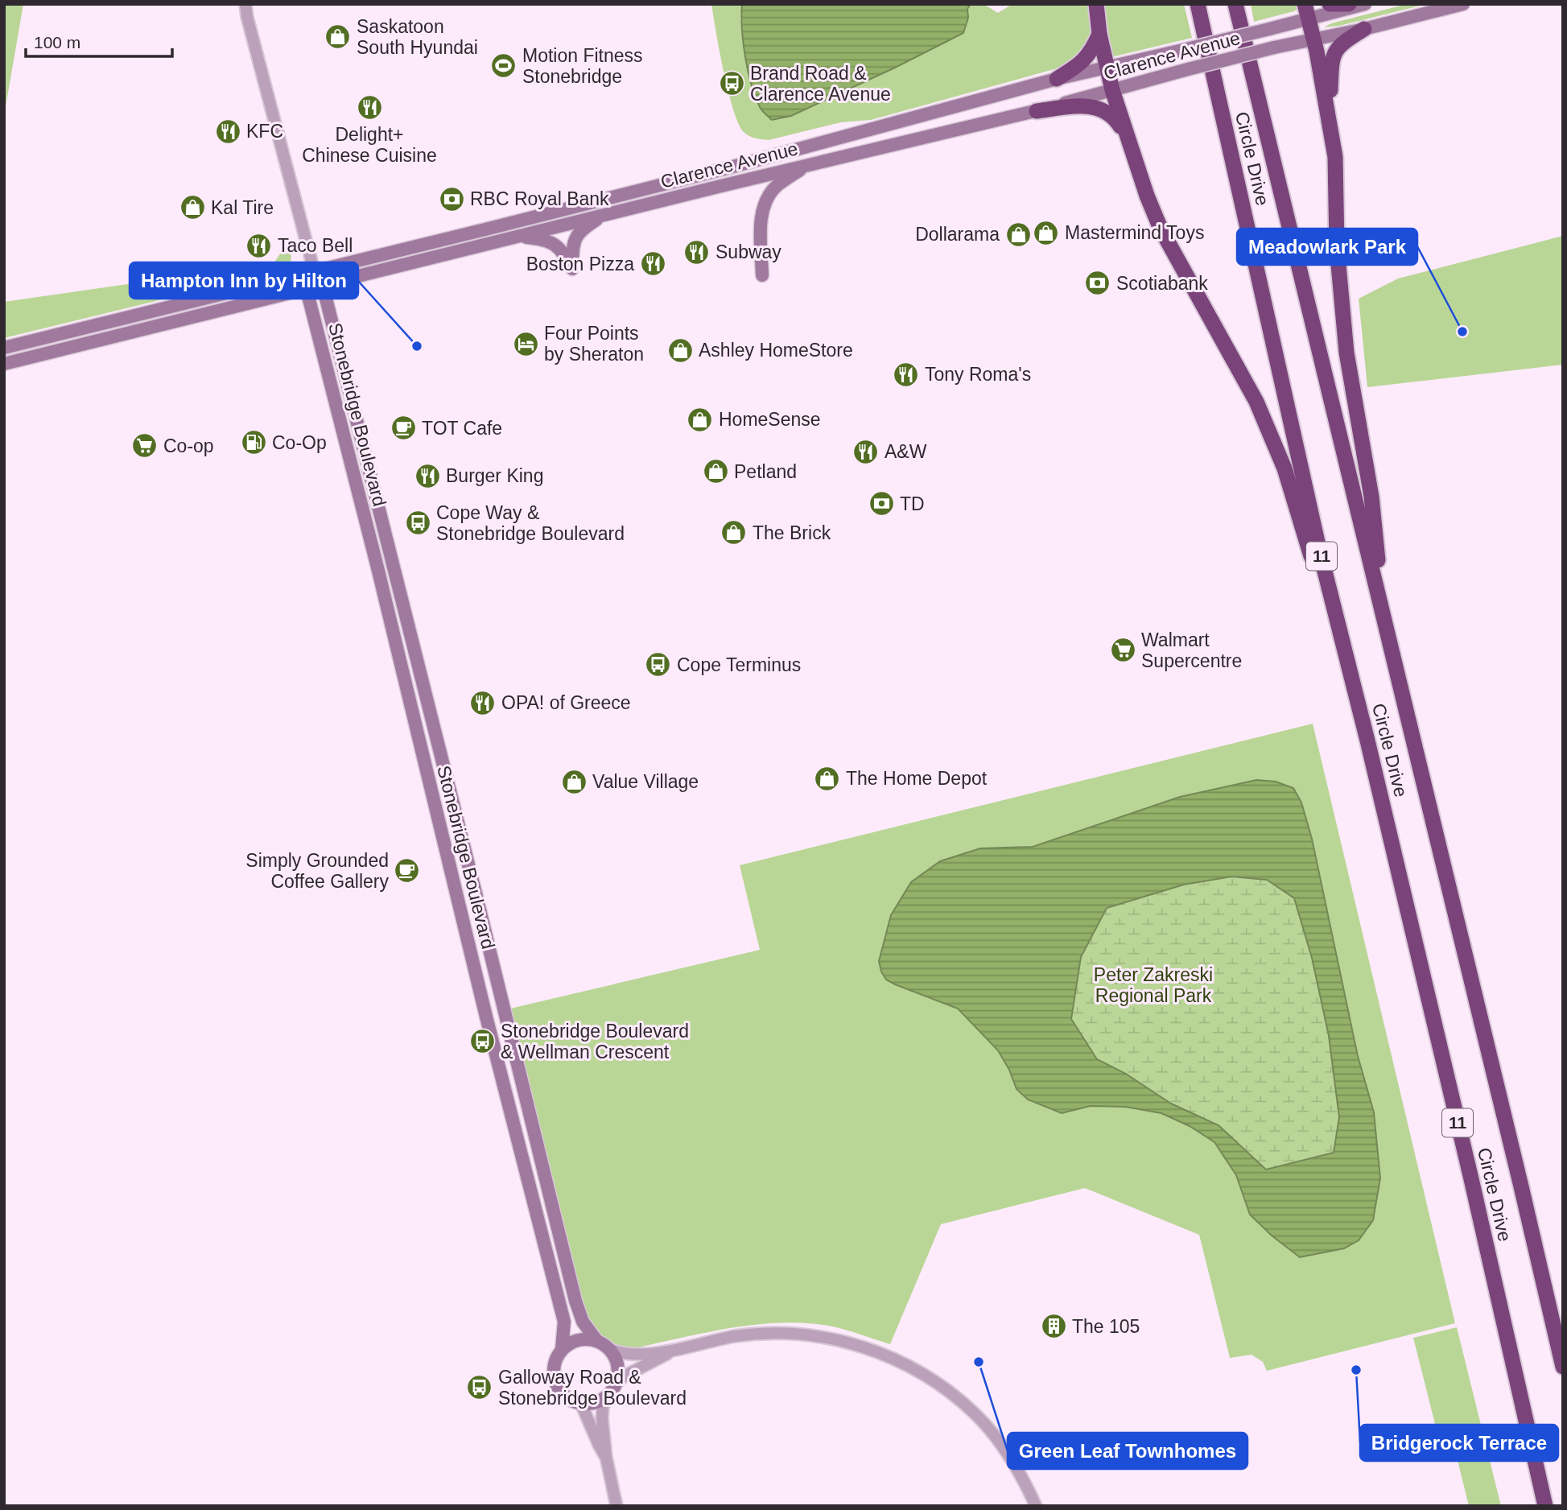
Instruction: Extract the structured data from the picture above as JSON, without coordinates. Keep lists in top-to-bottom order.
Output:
{
  "streets": {
    "highway": ["Circle Drive", "11"],
    "main road": ["Clarence Avenue", "Stonebridge Boulevard"]
  },
  "crossings": [
    ["Clarence Avenue", "Stonebridge Boulevard"]
  ],
  "parks": ["Peter Zakreski Regional Park"],
  "places": {
    "shop": [
      "Saskatoon South Hyundai",
      "Kal Tire",
      "Mastermind Toys",
      "Dollarama",
      "Ashley HomeStore",
      "HomeSense",
      "Petland",
      "The Brick",
      "The Home Depot",
      "Value Village"
    ],
    "sports": ["Motion Fitness Stonebridge"],
    "bus stop": [
      "Brand Road & Clarence Avenue",
      "Cope Way & Stonebridge Boulevard",
      "Cope Terminus",
      "Stonebridge Boulevard & Wellman Crescent",
      "Galloway Road & Stonebridge Boulevard"
    ],
    "restaurant": [
      "Delight+ Chinese Cuisine",
      "KFC",
      "Taco Bell",
      "Subway",
      "Boston Pizza",
      "Tony Roma's",
      "A&W",
      "Burger King",
      "OPA! of Greece"
    ],
    "bank": ["RBC Royal Bank", "Scotiabank", "TD"],
    "other": [
      "Meadowlark Park",
      "Hampton Inn by Hilton",
      "Green Leaf Townhomes",
      "Bridgerock Terrace"
    ],
    "hotel": ["Four Points by Sheraton"],
    "cafe": ["TOT Cafe", "Simply Grounded Coffee Gallery"],
    "fuel station": ["Co-Op"],
    "supermarket": ["Co-op", "Walmart Supercentre"],
    "building": ["The 105"]
  },
  "scale_bar": "100 m"
}
